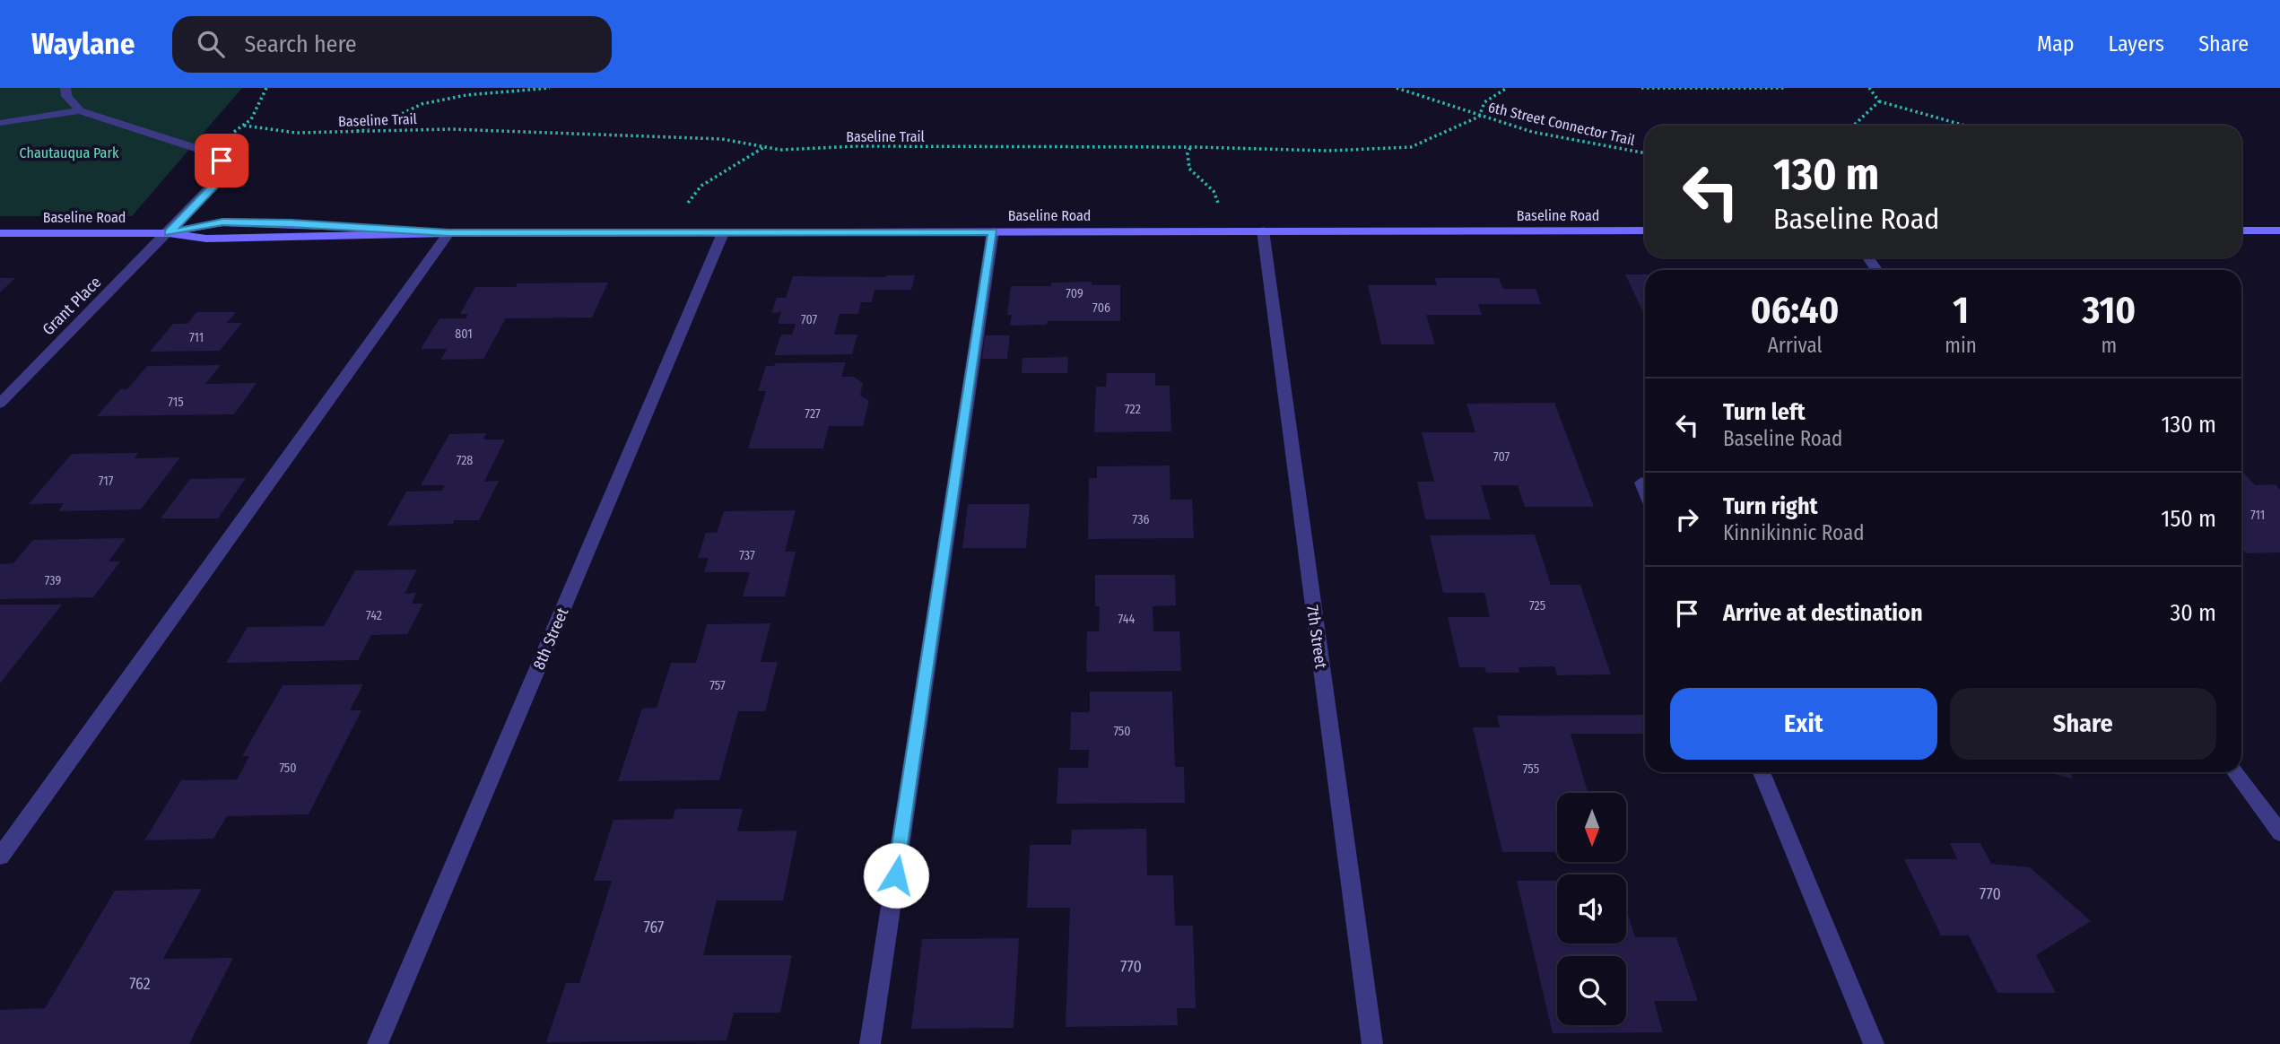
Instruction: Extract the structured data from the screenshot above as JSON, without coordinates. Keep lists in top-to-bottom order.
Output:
{
  "streets": {
    "street": [
      "Baseline Road",
      "Grant Place",
      "7th Street",
      "8th Street"
    ],
    "path": ["Baseline Trail", "6th Street Connector Trail"]
  },
  "crossings": [
    ["Baseline Trail", "6th Street Connector Trail"],
    ["Baseline Road", "Grant Place"],
    ["Baseline Road", "7th Street"],
    ["Baseline Road", "8th Street"]
  ],
  "parks": ["Chautauqua Park"],
  "house_numbers": [
    "709",
    "706",
    "707",
    "801",
    "711",
    "715",
    "722",
    "727",
    "707",
    "728",
    "717",
    "711",
    "736",
    "737",
    "739",
    "725",
    "742",
    "744",
    "757",
    "750",
    "750",
    "755",
    "770",
    "767",
    "770",
    "762"
  ],
  "north": "bottom",
  "page": {
    "header": "Waylane",
    "search": "Search here",
    "nav": ["Map", "Layers", "Share"],
    "turn": ["130 m", "Baseline Road"],
    "eta": [
      "06:40",
      "Arrival",
      "1",
      "min",
      "310",
      "m"
    ],
    "list": [
      {
        "name": "Turn left",
        "note": "Baseline Road",
        "value": "130 m"
      },
      {
        "name": "Turn right",
        "note": "Kinnikinnic Road",
        "value": "150 m"
      },
      {
        "name": "Arrive at destination",
        "value": "30 m"
      }
    ],
    "buttons": ["Exit", "Share"]
  }
}
